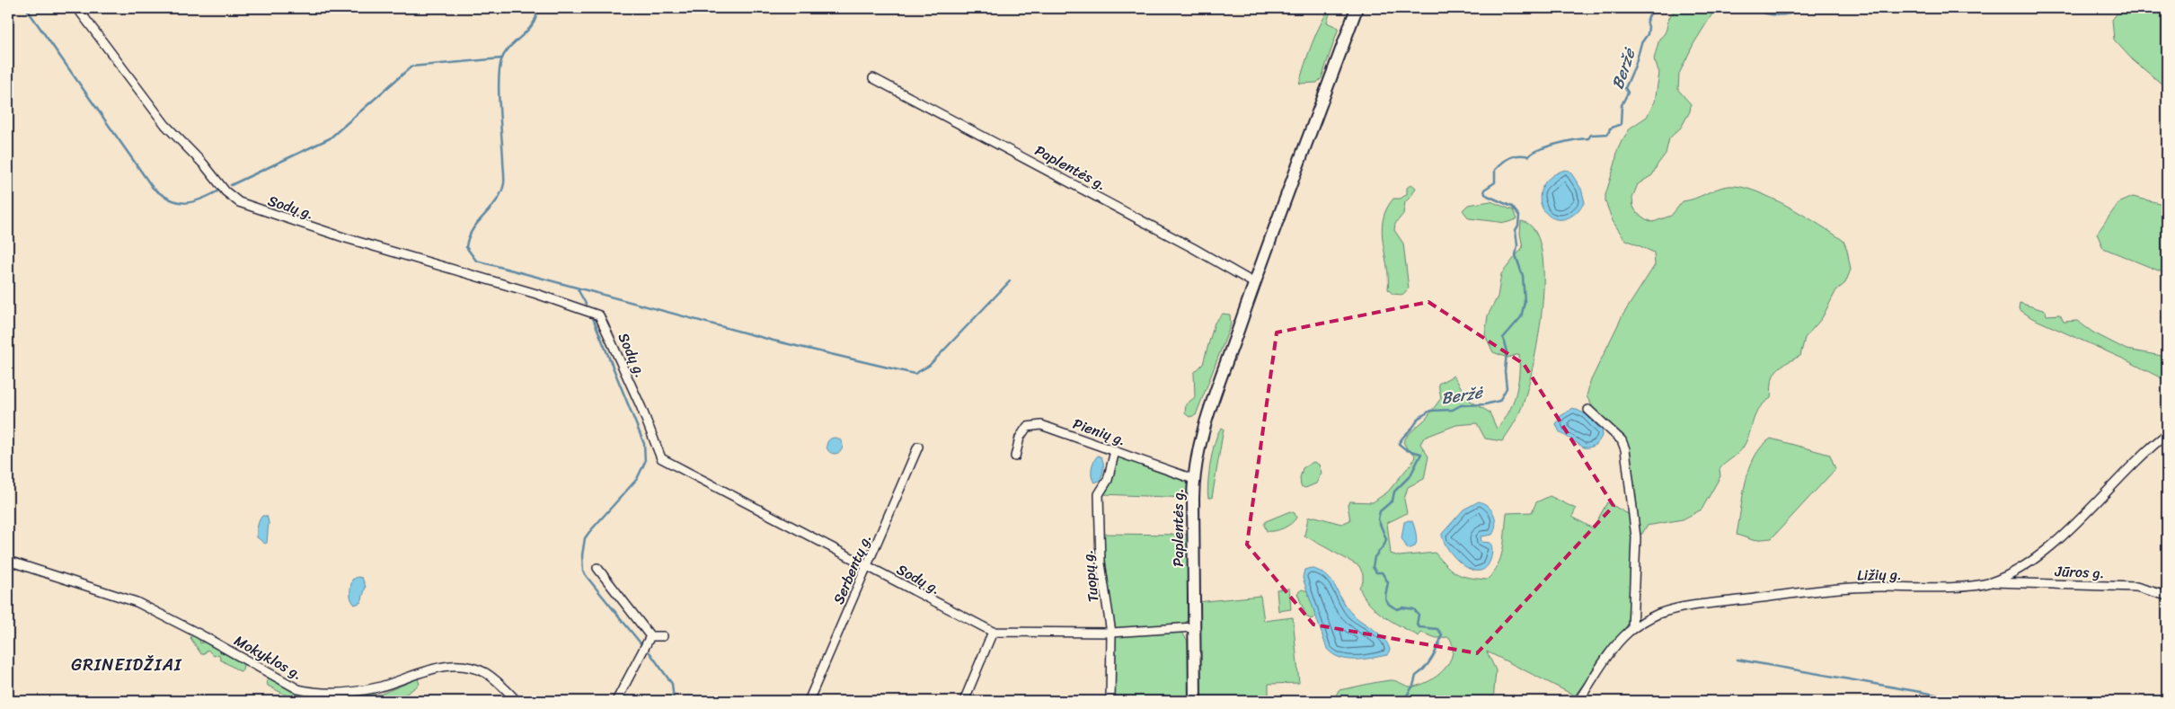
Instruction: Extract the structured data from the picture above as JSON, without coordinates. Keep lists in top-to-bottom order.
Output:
{
  "streets": {
    "main road": ["Paplentės g."],
    "street": [
      "Sodų g.",
      "Pienių g.",
      "Serbentų g.",
      "Jūros g.",
      "Ližių g.",
      "Tuopų g.",
      "Mokyklos g."
    ]
  },
  "crossings": [
    ["Paplentės g.", "Sodų g."],
    ["Paplentės g.", "Pienių g."],
    ["Sodų g.", "Serbentų g."],
    ["Sodų g.", "Tuopų g."],
    ["Pienių g.", "Tuopų g."],
    ["Jūros g.", "Ližių g."]
  ],
  "districts": ["GRINEIDŽIAI"],
  "water": ["Beržė"]
}
